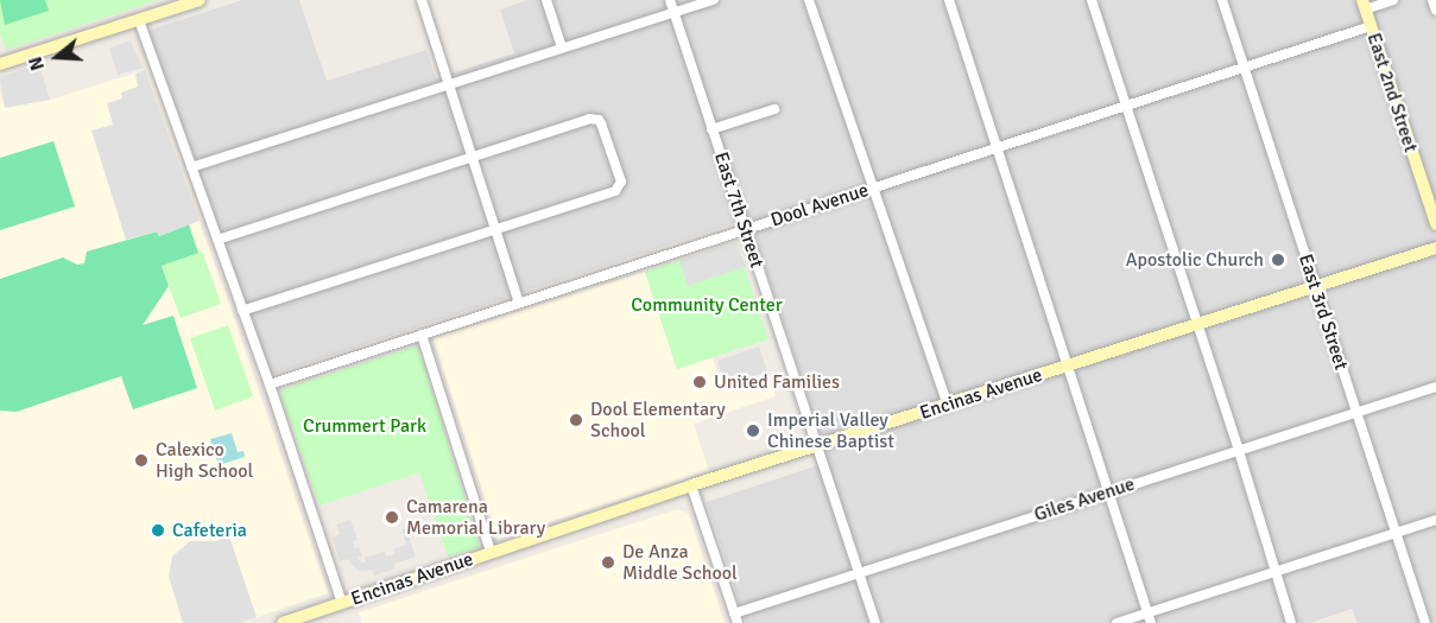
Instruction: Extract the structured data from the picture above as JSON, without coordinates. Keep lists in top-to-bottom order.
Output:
{
  "streets": {
    "street": [
      "East 2nd Street",
      "Dool Avenue",
      "East 7th Street",
      "East 3rd Street",
      "Encinas Avenue",
      "Giles Avenue"
    ]
  },
  "crossings": [
    ["East 2nd Street", "Dool Avenue"],
    ["Dool Avenue", "East 7th Street"],
    ["Dool Avenue", "East 3rd Street"],
    ["East 7th Street", "Encinas Avenue"],
    ["East 7th Street", "Giles Avenue"],
    ["East 3rd Street", "Encinas Avenue"],
    ["East 3rd Street", "Giles Avenue"]
  ],
  "parks": ["Community Center", "Crummert Park"],
  "places": [
    "Apostolic Church",
    "United Families",
    "Dool Elementary School",
    "Imperial Valley Chinese Baptist",
    "Calexico High School",
    "Camarena Memorial Library",
    "Cafeteria",
    "De Anza Middle School"
  ],
  "north": "left"
}
